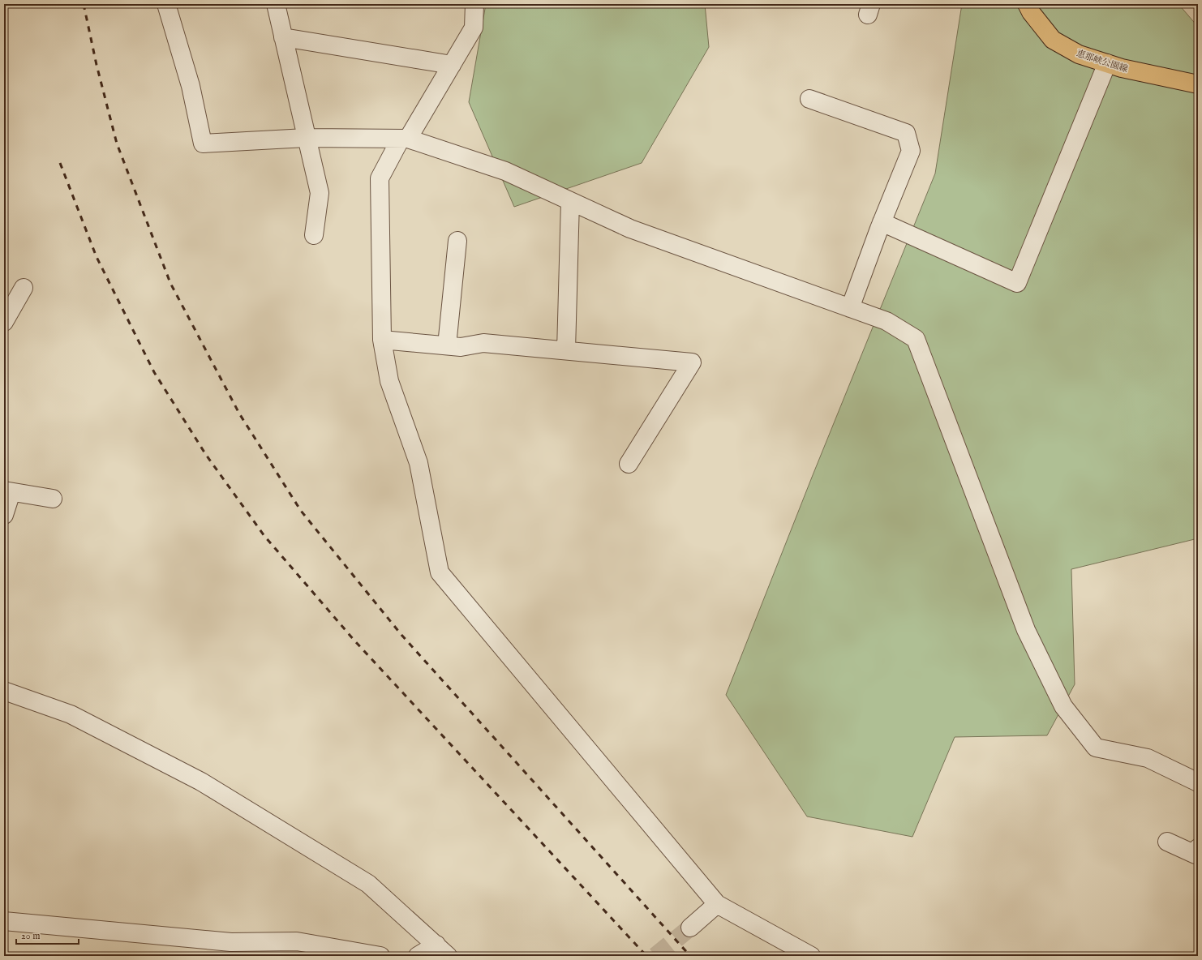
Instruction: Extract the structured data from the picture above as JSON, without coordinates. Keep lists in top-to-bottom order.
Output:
{
  "streets": {
    "main road": ["恵那峡公園線"]
  },
  "scale_bar": "20 m"
}
